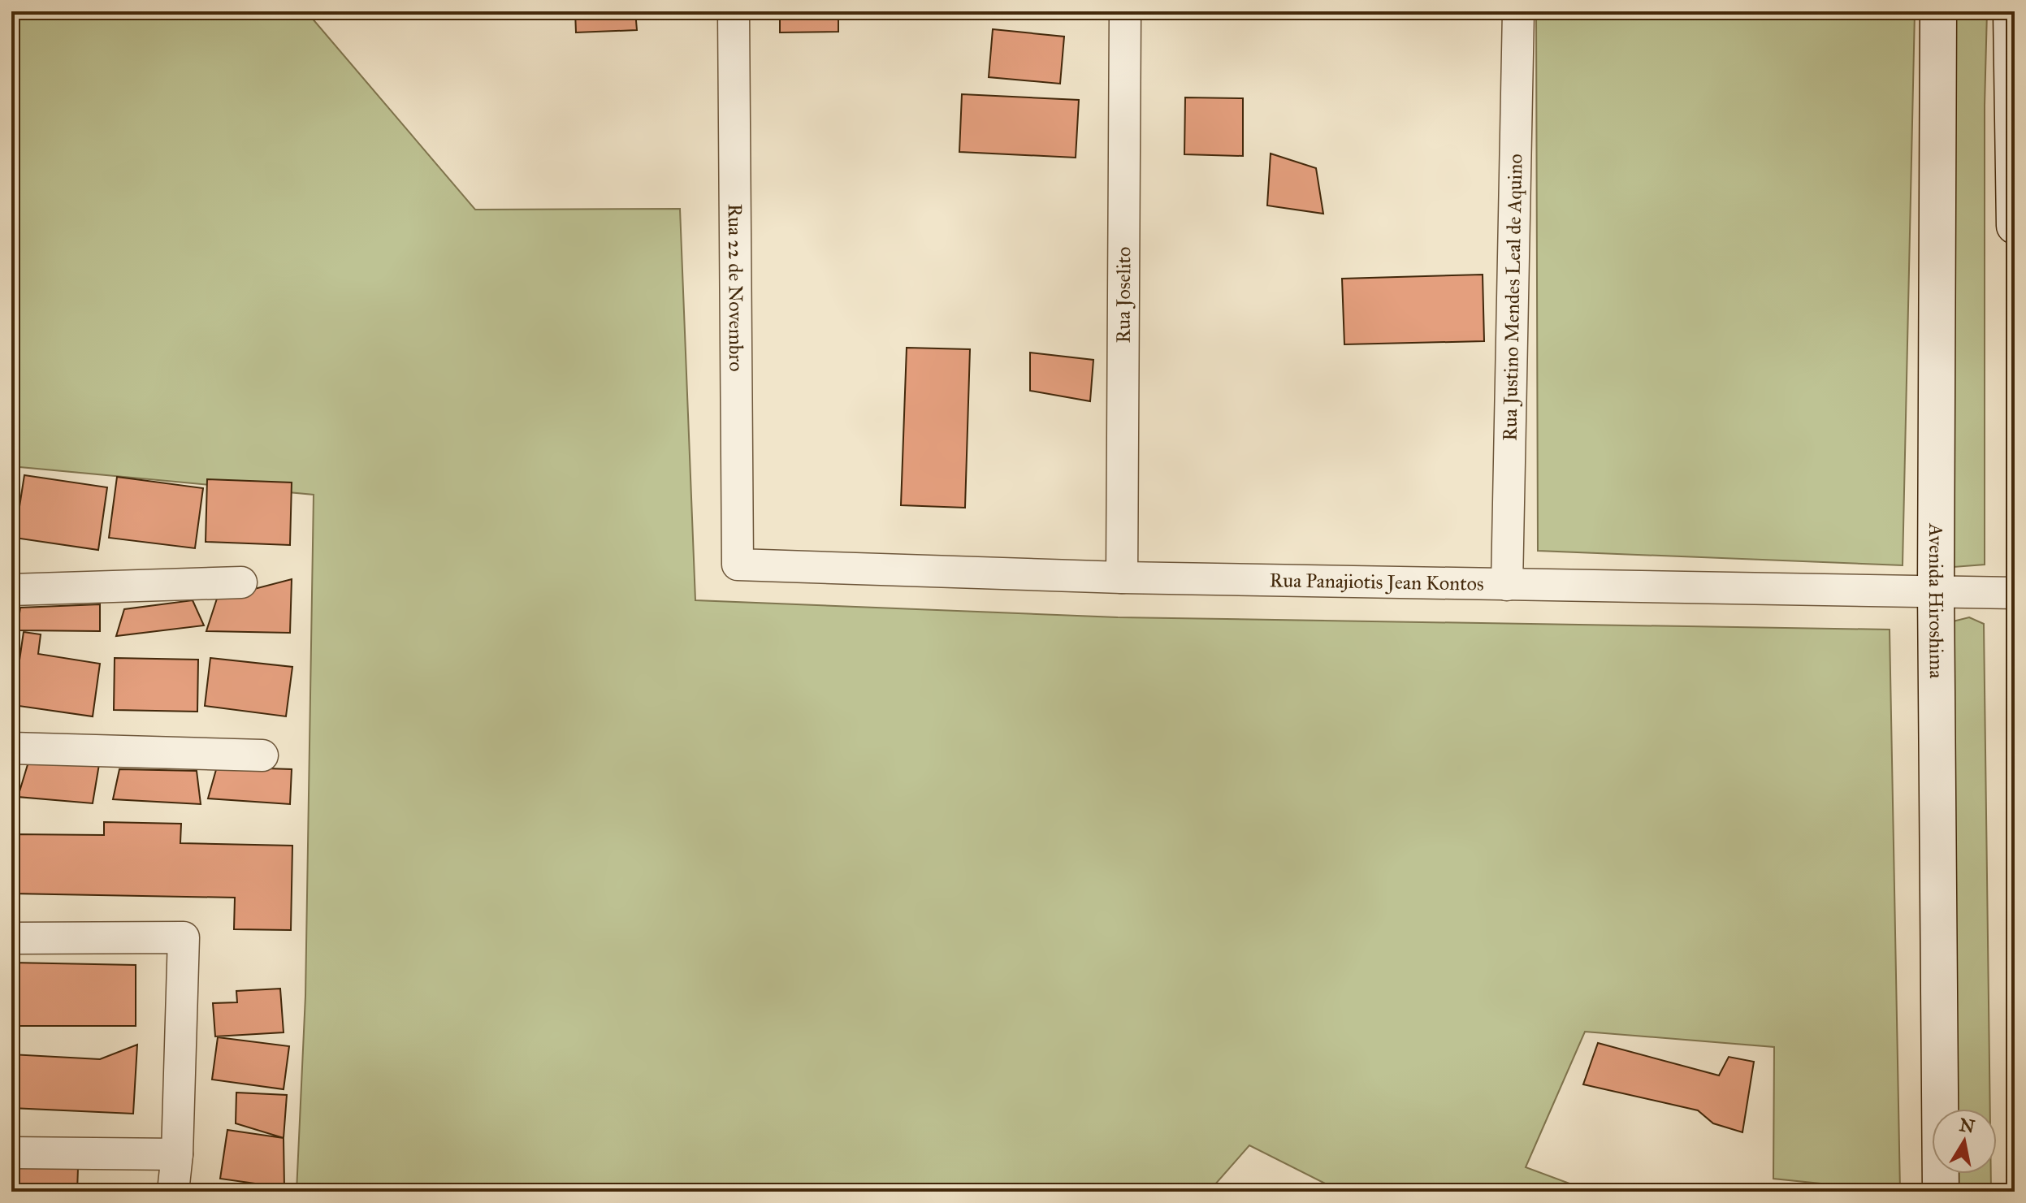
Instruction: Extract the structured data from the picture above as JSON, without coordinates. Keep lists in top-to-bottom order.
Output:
{
  "streets": {
    "main road": ["Avenida Hiroshima"],
    "street": [
      "Rua 22 de Novembro",
      "Rua Joselito",
      "Rua Justino Mendes Leal de Aquino",
      "Rua Panajiotis Jean Kontos"
    ]
  },
  "crossings": [
    ["Rua 22 de Novembro", "Rua Panajiotis Jean Kontos"],
    ["Rua Joselito", "Rua Panajiotis Jean Kontos"],
    ["Rua Justino Mendes Leal de Aquino", "Rua Panajiotis Jean Kontos"],
    ["Rua Panajiotis Jean Kontos", "Avenida Hiroshima"]
  ],
  "north": "top"
}
